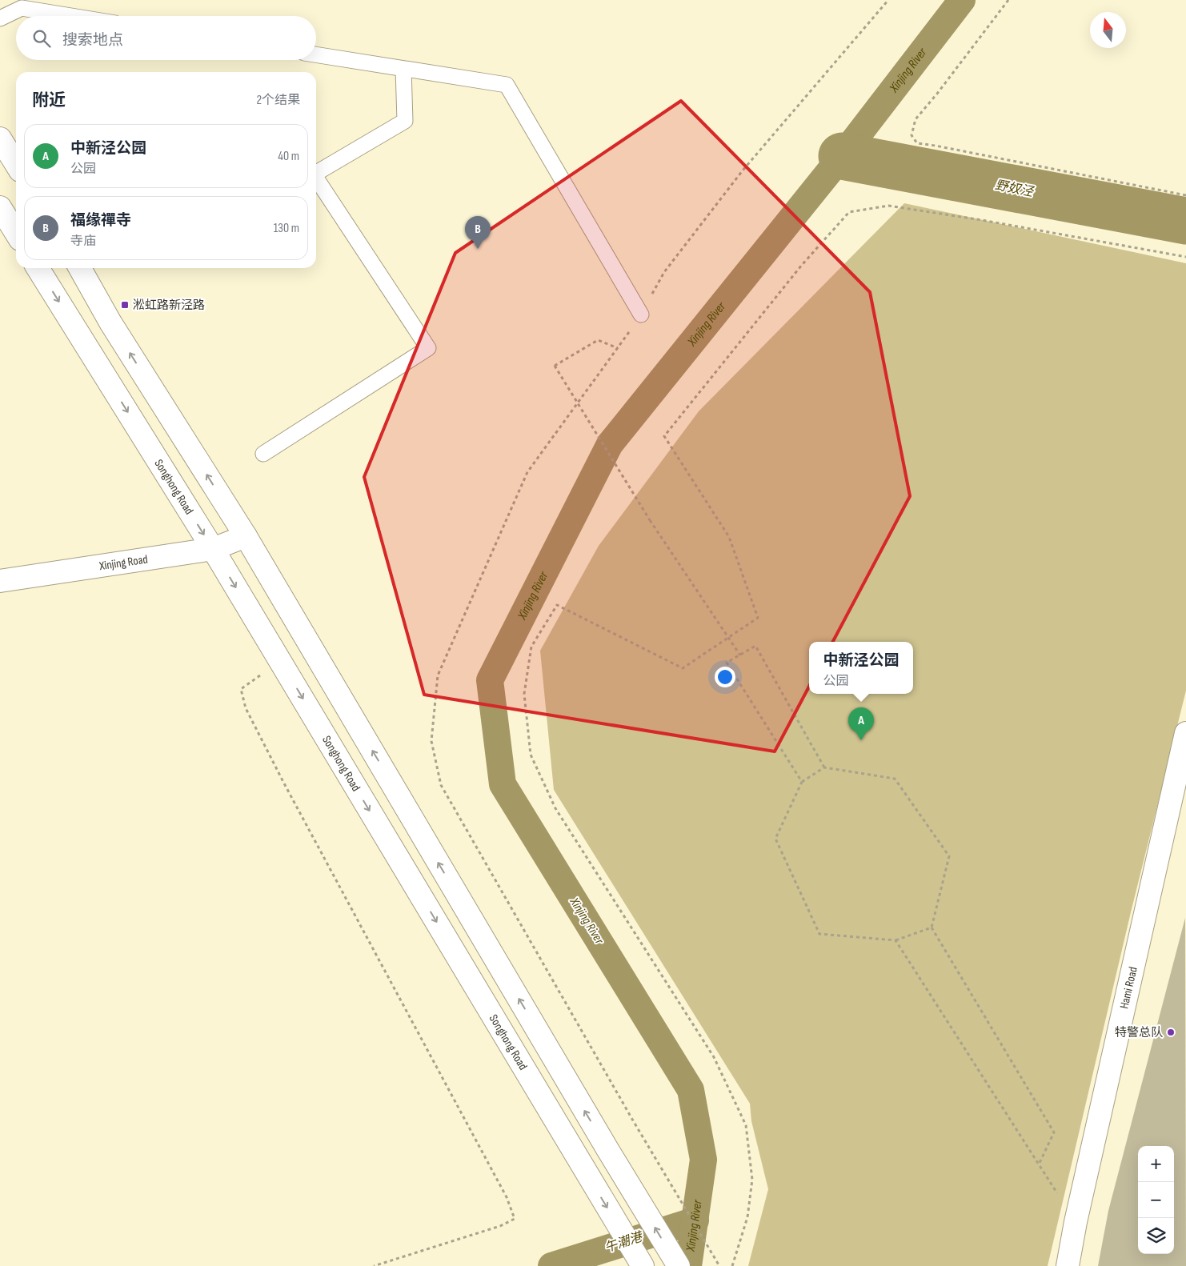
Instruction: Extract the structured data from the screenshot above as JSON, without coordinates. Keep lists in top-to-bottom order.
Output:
{
  "streets": {
    "street": ["Songhong Road", "Xinjing Road", "Hami Road"]
  },
  "crossings": [
    ["Songhong Road", "Xinjing Road"]
  ],
  "water": ["Xinjing River", "野奴泾", "午潮港"],
  "places": {
    "transit": ["淞虹路新泾路"],
    "other": ["特警总队"]
  },
  "north": "top",
  "page": {
    "search": "搜索地点",
    "heading": ["附近", "2个结果"],
    "list": [
      {
        "mark": "A",
        "name": "中新泾公园",
        "note": "公园",
        "value": "40 m"
      },
      {
        "mark": "B",
        "name": "福缘禪寺",
        "note": "寺庙",
        "value": "130 m"
      }
    ],
    "pins": ["B", "A"],
    "popup": ["中新泾公园", "公园"],
    "map_buttons": ["+", "−"]
  }
}
